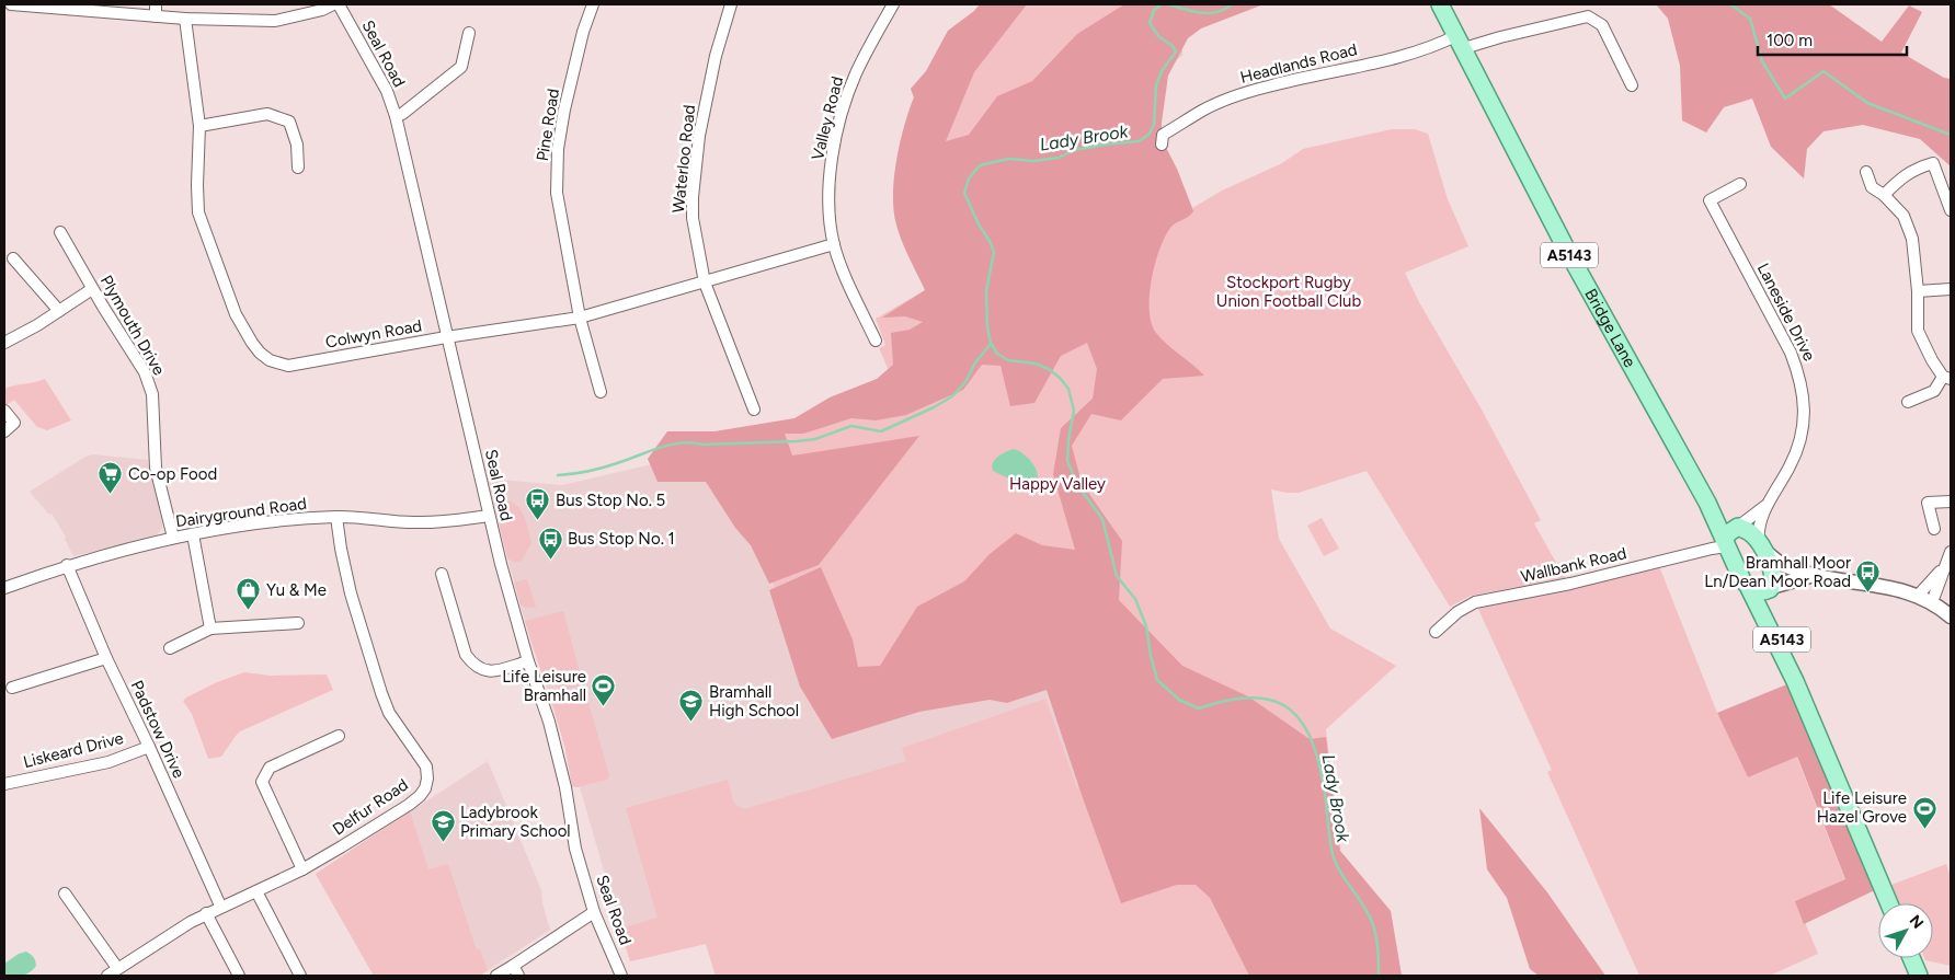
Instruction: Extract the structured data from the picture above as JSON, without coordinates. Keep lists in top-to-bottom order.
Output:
{
  "streets": {
    "main road": ["A5143", "Bridge Lane"],
    "street": [
      "Seal Road",
      "Headlands Road",
      "Valley Road",
      "Pine Road",
      "Waterloo Road",
      "Laneside Drive",
      "Plymouth Drive",
      "Colwyn Road",
      "Dairyground Road",
      "Wallbank Road",
      "Padstow Drive",
      "Liskeard Drive",
      "Delfur Road"
    ]
  },
  "crossings": [
    ["Seal Road", "Colwyn Road"],
    ["Seal Road", "Dairyground Road"],
    ["Headlands Road", "Bridge Lane"],
    ["Valley Road", "Colwyn Road"],
    ["Pine Road", "Colwyn Road"],
    ["Waterloo Road", "Colwyn Road"],
    ["A5143", "Bridge Lane"],
    ["Laneside Drive", "Bridge Lane"],
    ["Laneside Drive", "Wallbank Road"],
    ["Plymouth Drive", "Dairyground Road"],
    ["Bridge Lane", "Wallbank Road"],
    ["Dairyground Road", "Padstow Drive"],
    ["Dairyground Road", "Delfur Road"],
    ["Padstow Drive", "Liskeard Drive"],
    ["Padstow Drive", "Delfur Road"]
  ],
  "water": ["Lady Brook"],
  "parks": ["Stockport Rugby Union Football Club", "Happy Valley"],
  "places": {
    "supermarket": ["Co-op Food"],
    "bus stop": ["Bus Stop No. 5", "Bus Stop No. 1", "Bramhall Moor Ln/Dean Moor Road"],
    "shop": ["Yu & Me"],
    "sports": ["Life Leisure Bramhall", "Life Leisure Hazel Grove"],
    "school or university": ["Bramhall High School", "Ladybrook Primary School"]
  },
  "scale_bar": "100 m",
  "north": "top right"
}
